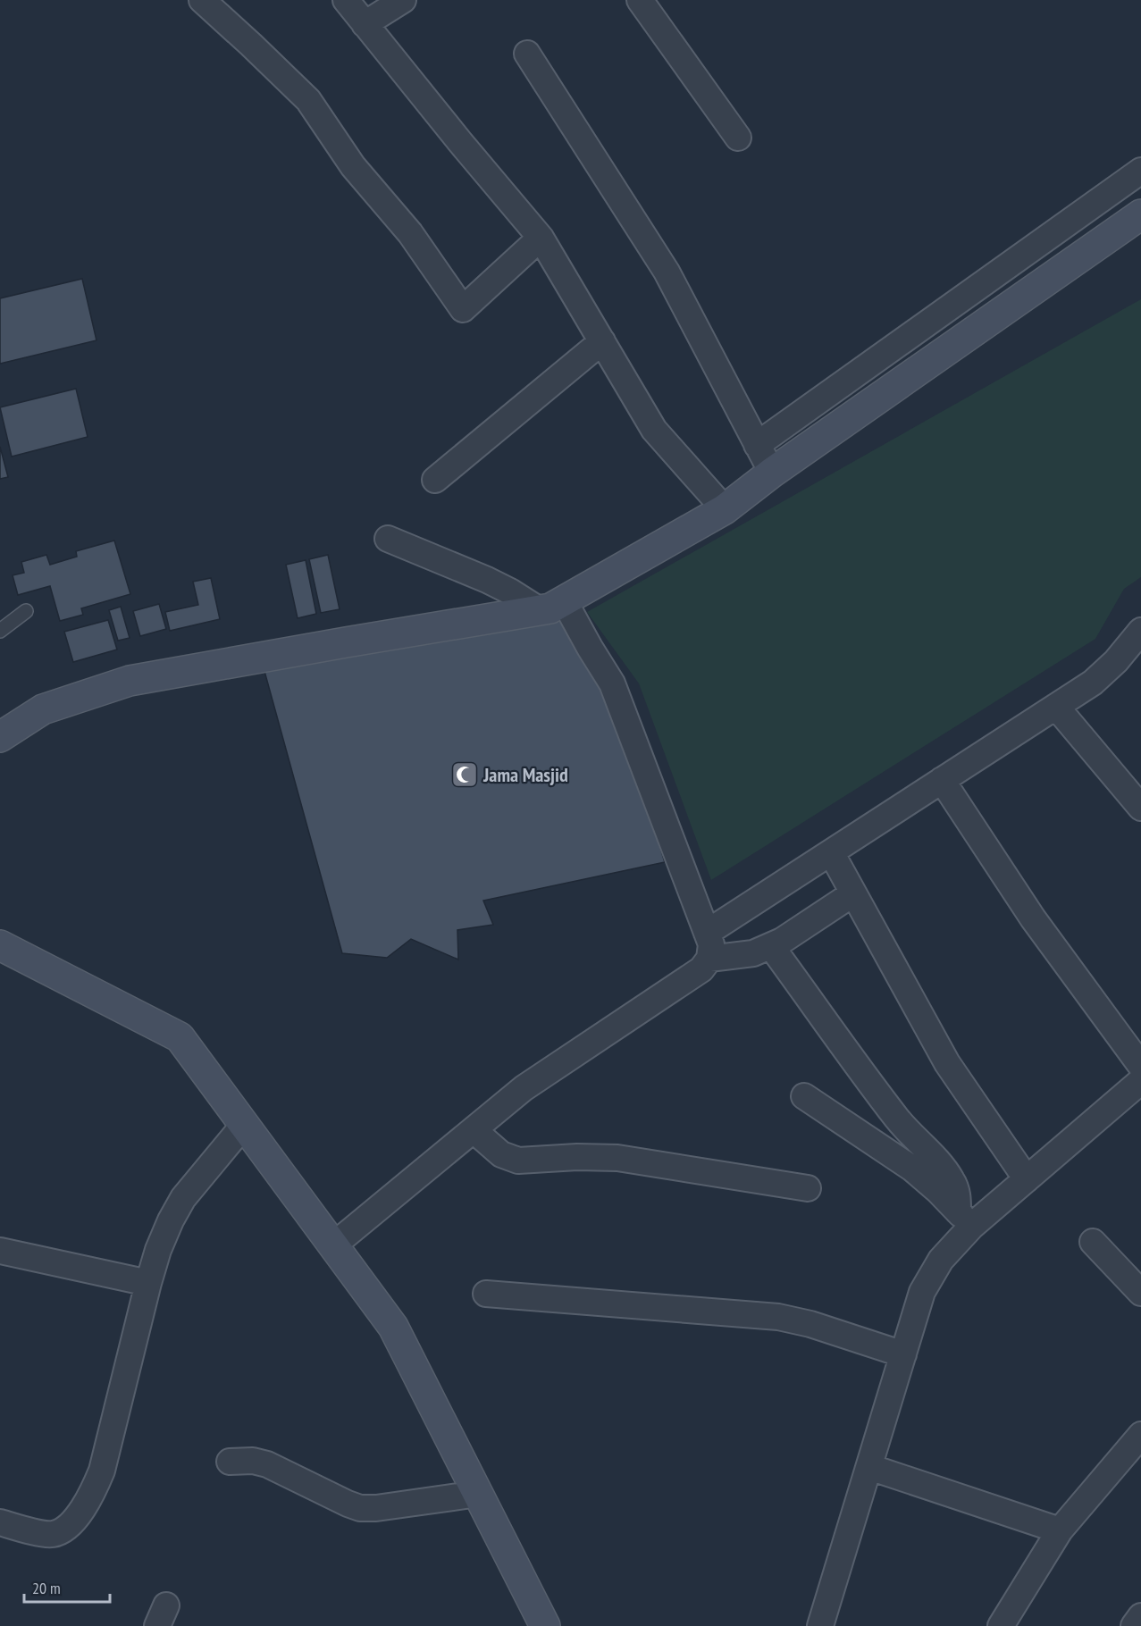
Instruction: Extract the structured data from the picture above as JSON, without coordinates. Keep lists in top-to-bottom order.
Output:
{
  "places": {
    "mosque": ["Jama Masjid"]
  },
  "scale_bar": "20 m"
}
